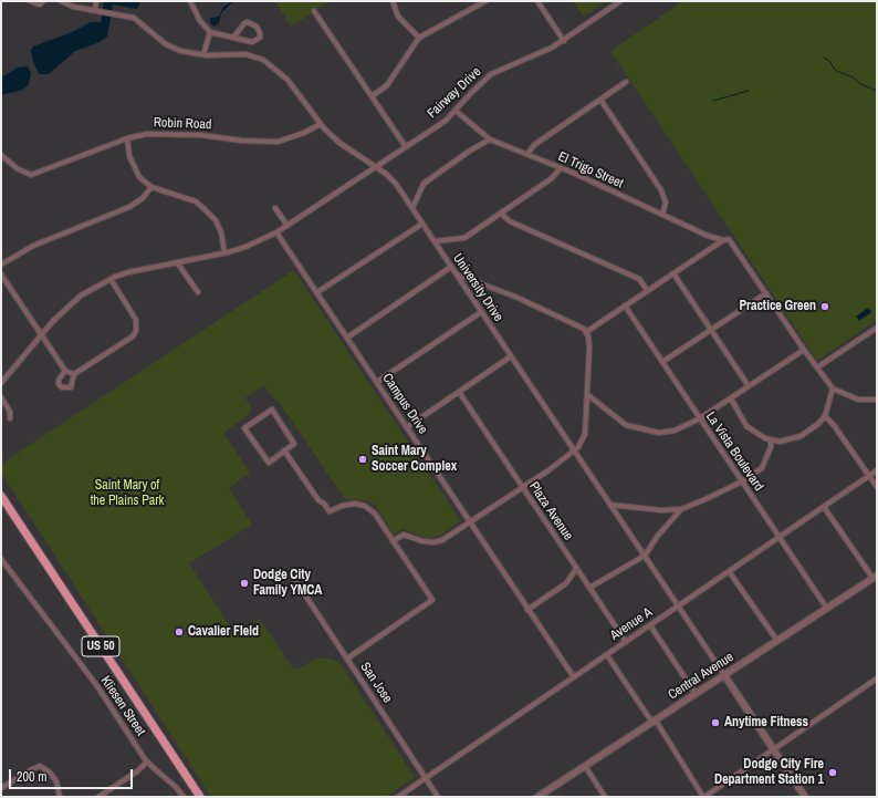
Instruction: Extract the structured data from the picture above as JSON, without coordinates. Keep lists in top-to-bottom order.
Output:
{
  "streets": {
    "highway": ["US 50"],
    "street": [
      "Fairway Drive",
      "Robin Road",
      "El Trigo Street",
      "University Drive",
      "Campus Drive",
      "La Vista Boulevard",
      "Plaza Avenue",
      "Avenue A",
      "Central Avenue",
      "San Jose",
      "Kliesen Street"
    ]
  },
  "crossings": [
    ["Fairway Drive", "El Trigo Street"],
    ["Fairway Drive", "University Drive"],
    ["Fairway Drive", "Campus Drive"],
    ["Robin Road", "University Drive"],
    ["University Drive", "Avenue A"],
    ["University Drive", "Central Avenue"],
    ["Campus Drive", "Avenue A"],
    ["La Vista Boulevard", "Avenue A"],
    ["La Vista Boulevard", "Central Avenue"],
    ["Plaza Avenue", "Avenue A"],
    ["Avenue A", "San Jose"]
  ],
  "parks": ["Saint Mary of the Plains Park"],
  "places": [
    "Practice Green",
    "Saint Mary Soccer Complex",
    "Dodge City Family YMCA",
    "Cavalier FIeld",
    "Anytime Fitness",
    "Dodge City Fire Department Station 1"
  ],
  "scale_bar": "200 m"
}
